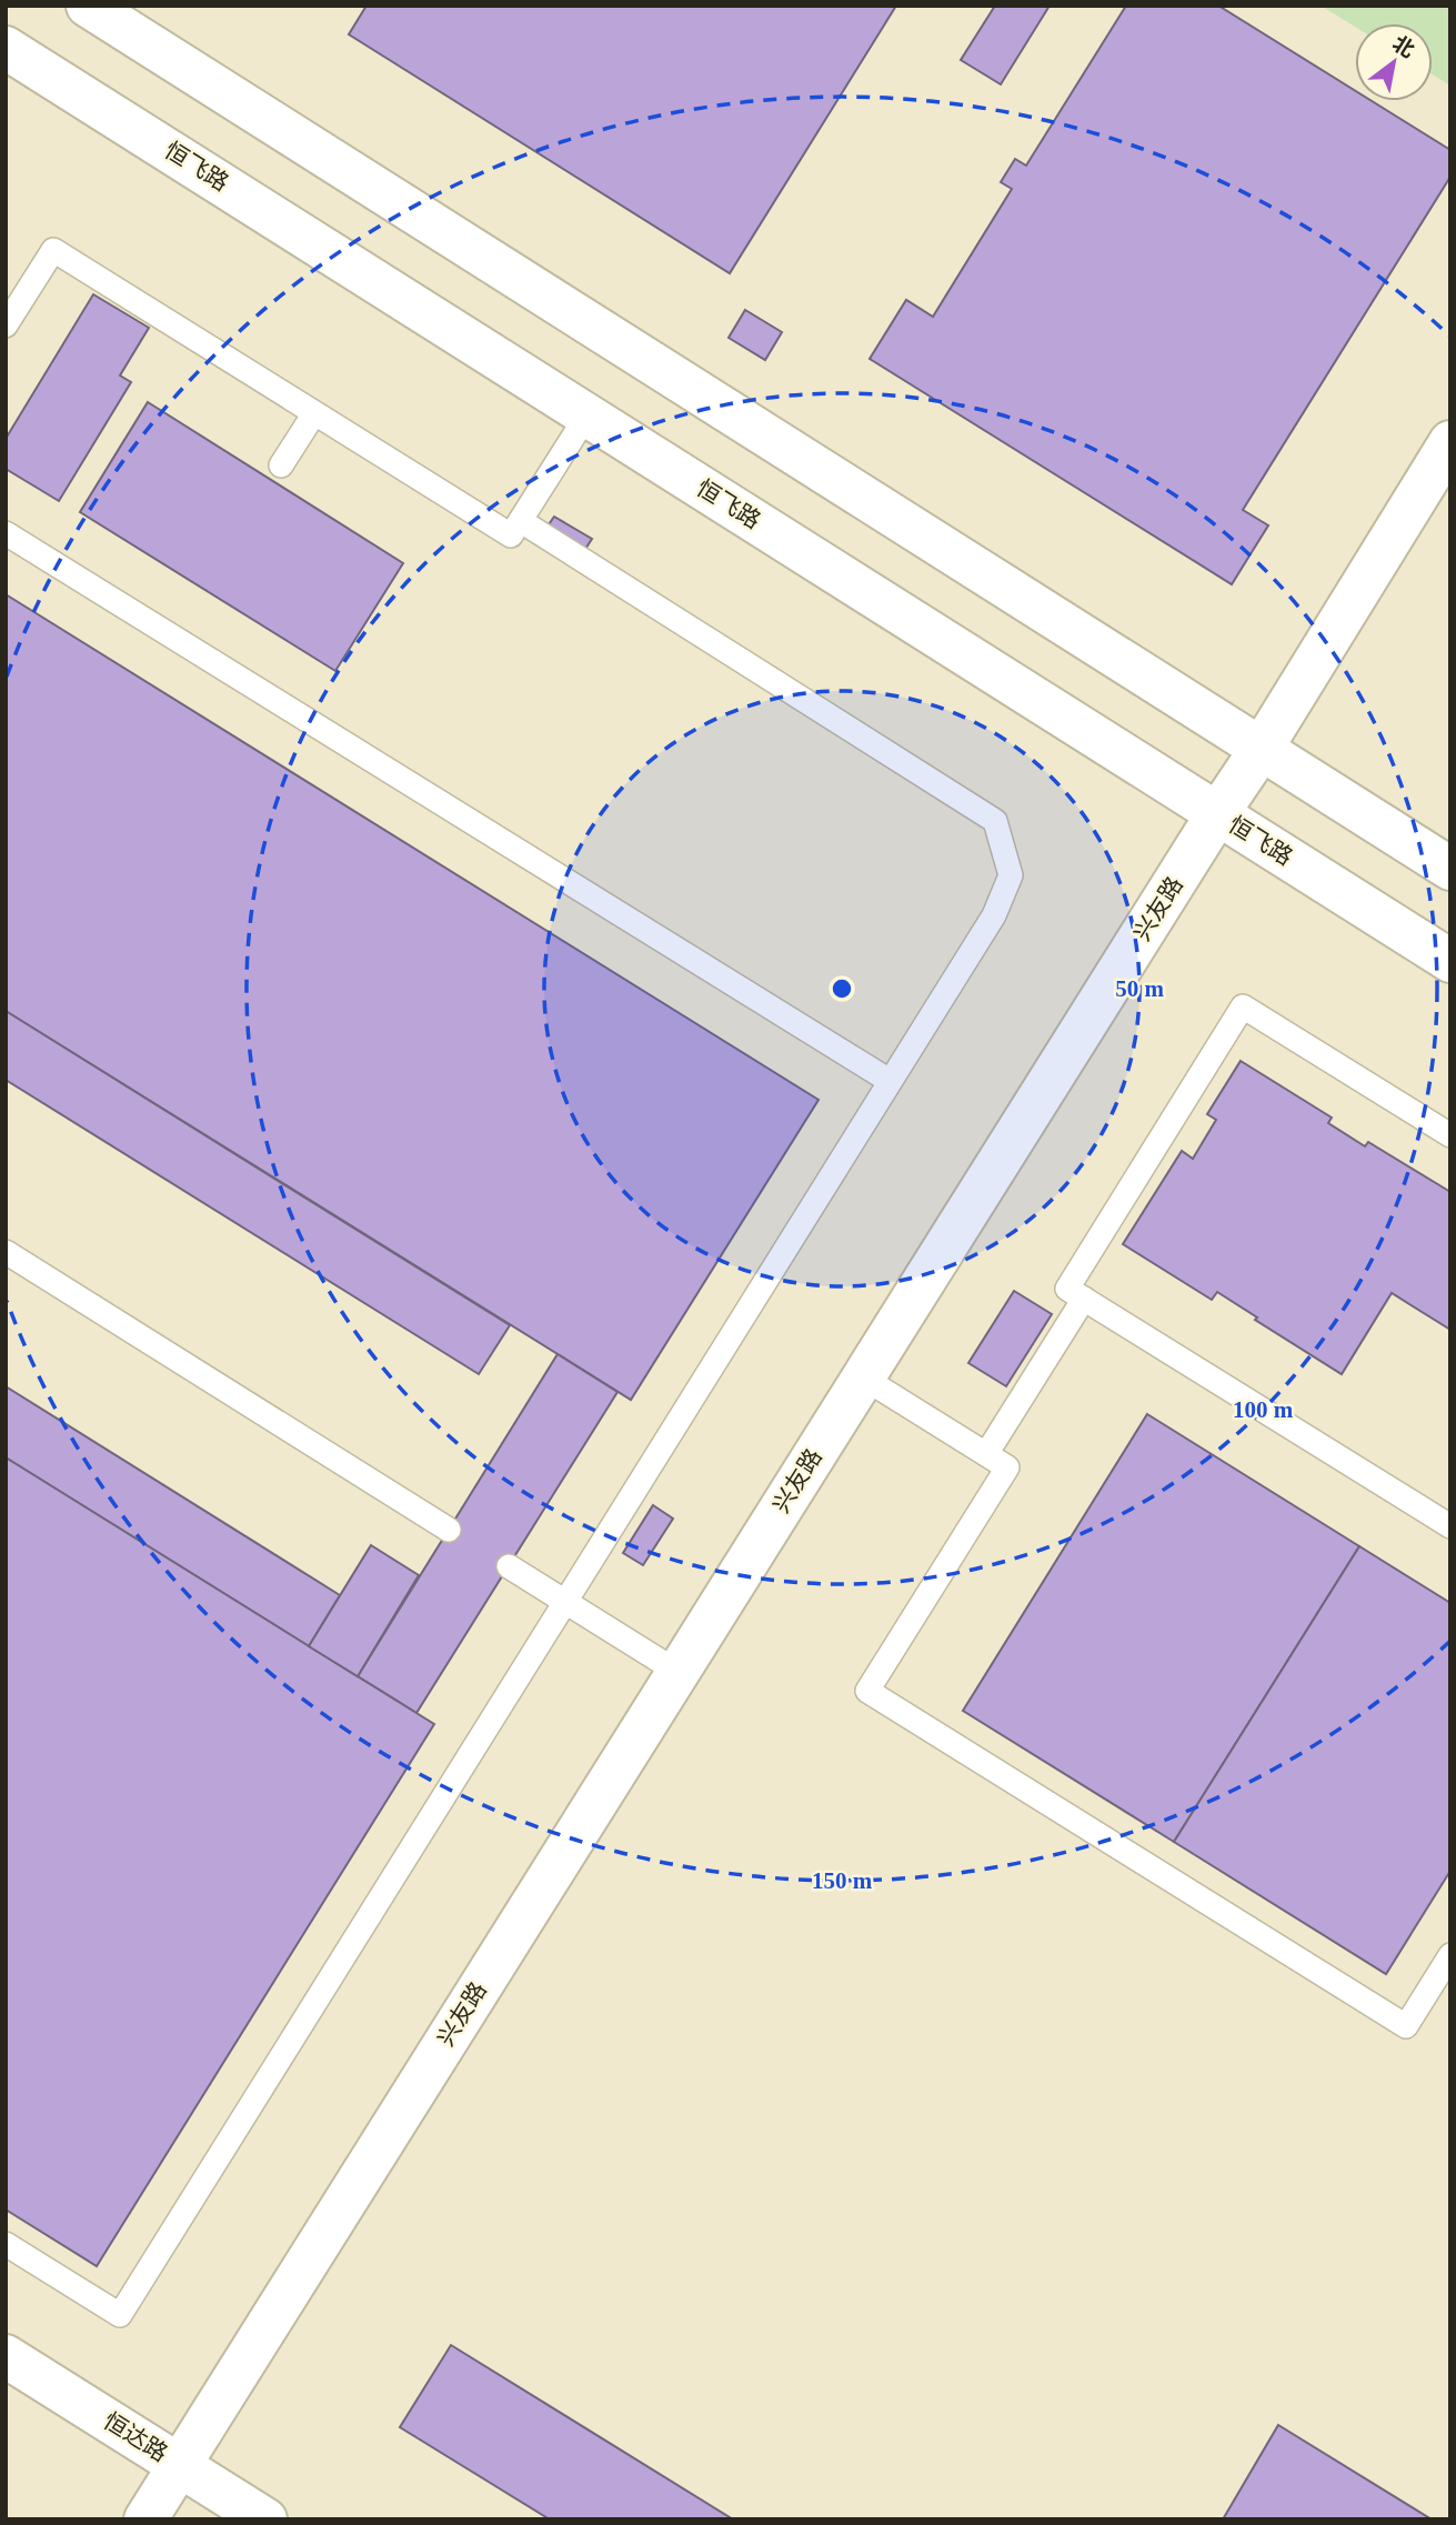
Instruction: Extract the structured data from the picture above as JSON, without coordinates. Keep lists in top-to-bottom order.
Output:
{
  "streets": {
    "main road": ["恒飞路", "兴友路", "恒达路"]
  },
  "crossings": [
    ["恒飞路", "兴友路"],
    ["兴友路", "恒达路"]
  ],
  "north": "top right",
  "rings": ["50 m", "100 m", "150 m"]
}
